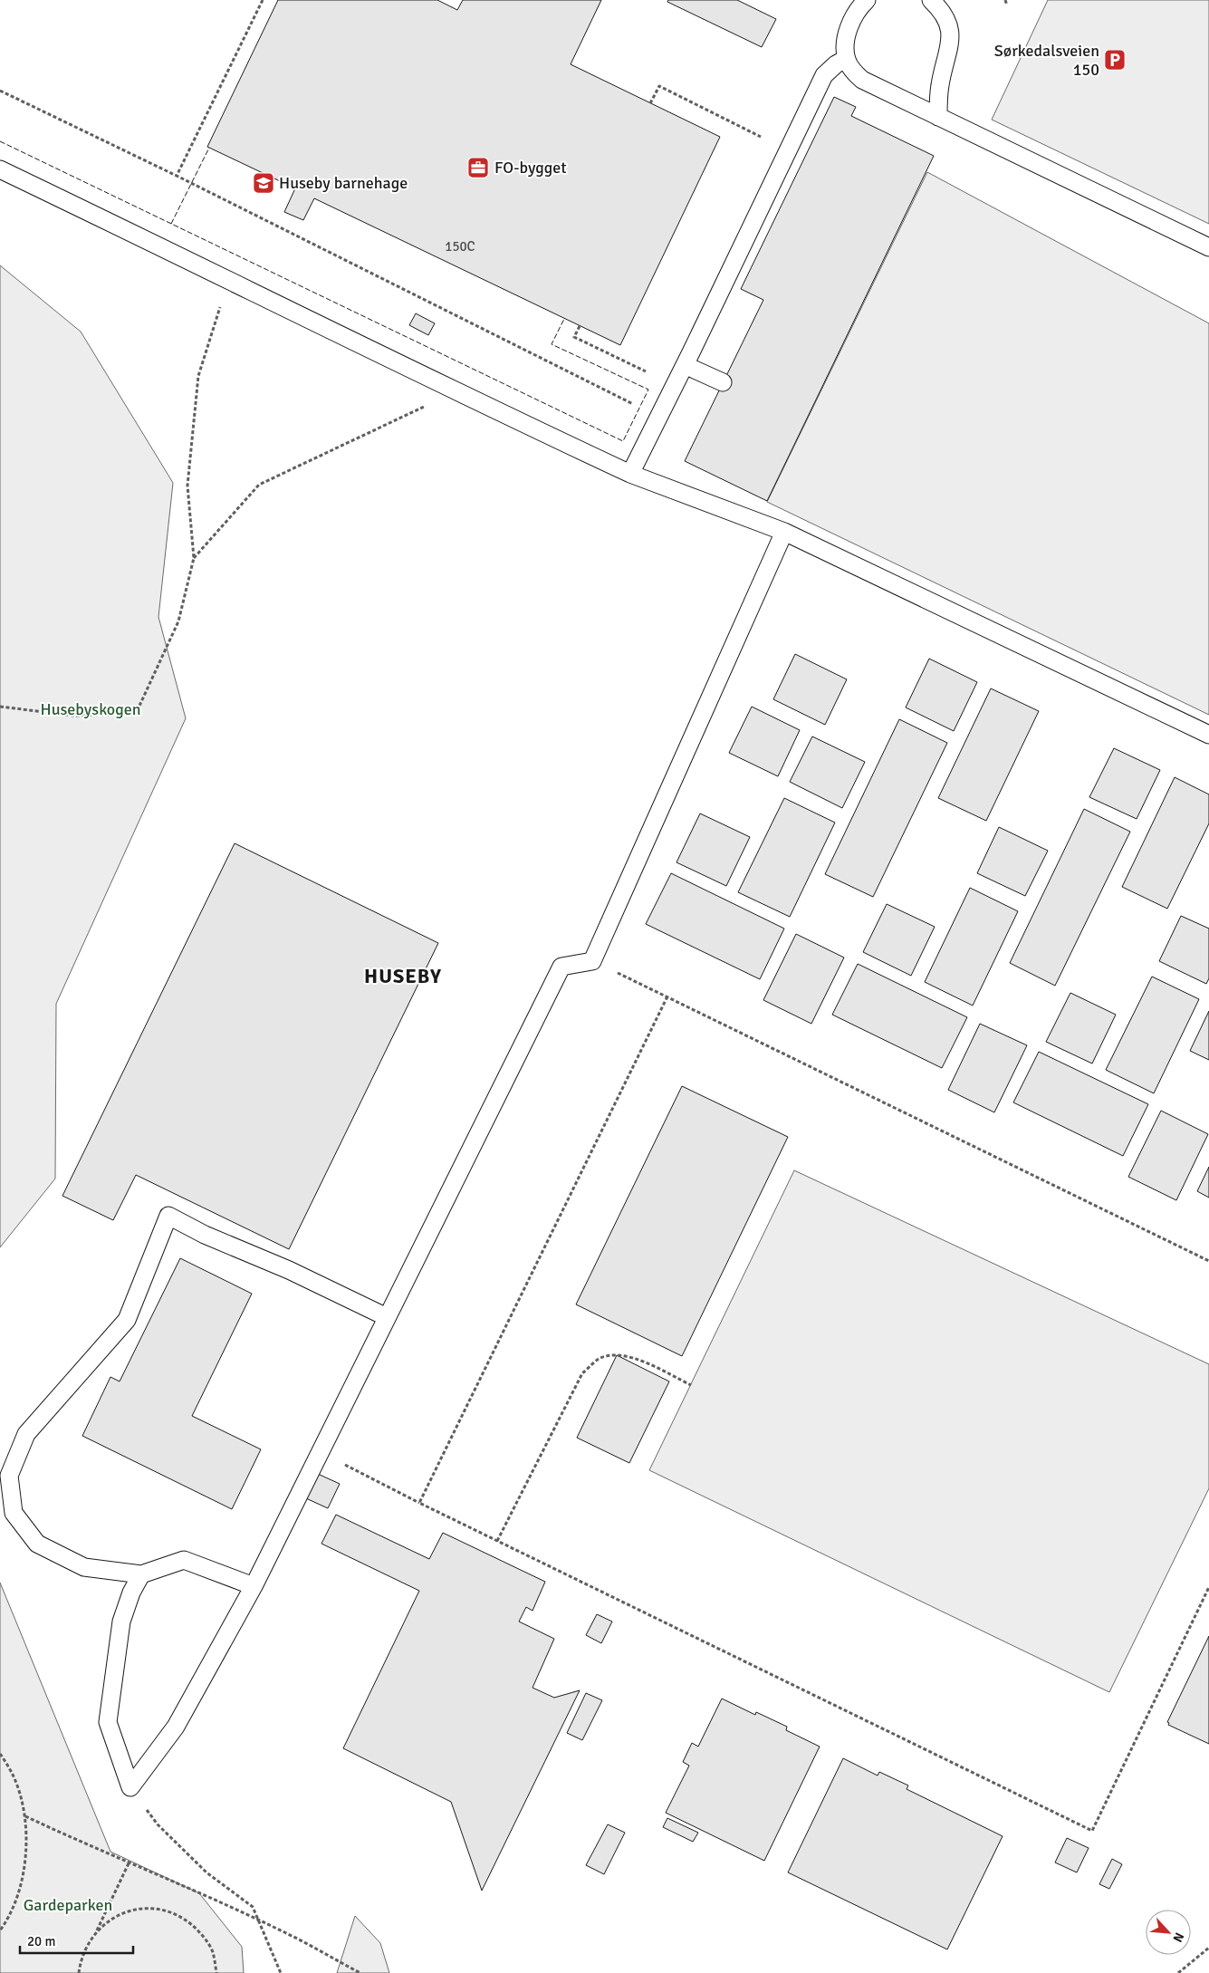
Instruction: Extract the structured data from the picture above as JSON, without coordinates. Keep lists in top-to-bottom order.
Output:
{
  "districts": ["HUSEBY"],
  "parks": ["Husebyskogen", "Gardeparken"],
  "places": {
    "parking": ["Sørkedalsveien 150"],
    "office": ["FO-bygget"],
    "school or university": ["Huseby barnehage"]
  },
  "house_numbers": ["150C"],
  "scale_bar": "20 m",
  "north": "bottom right"
}
